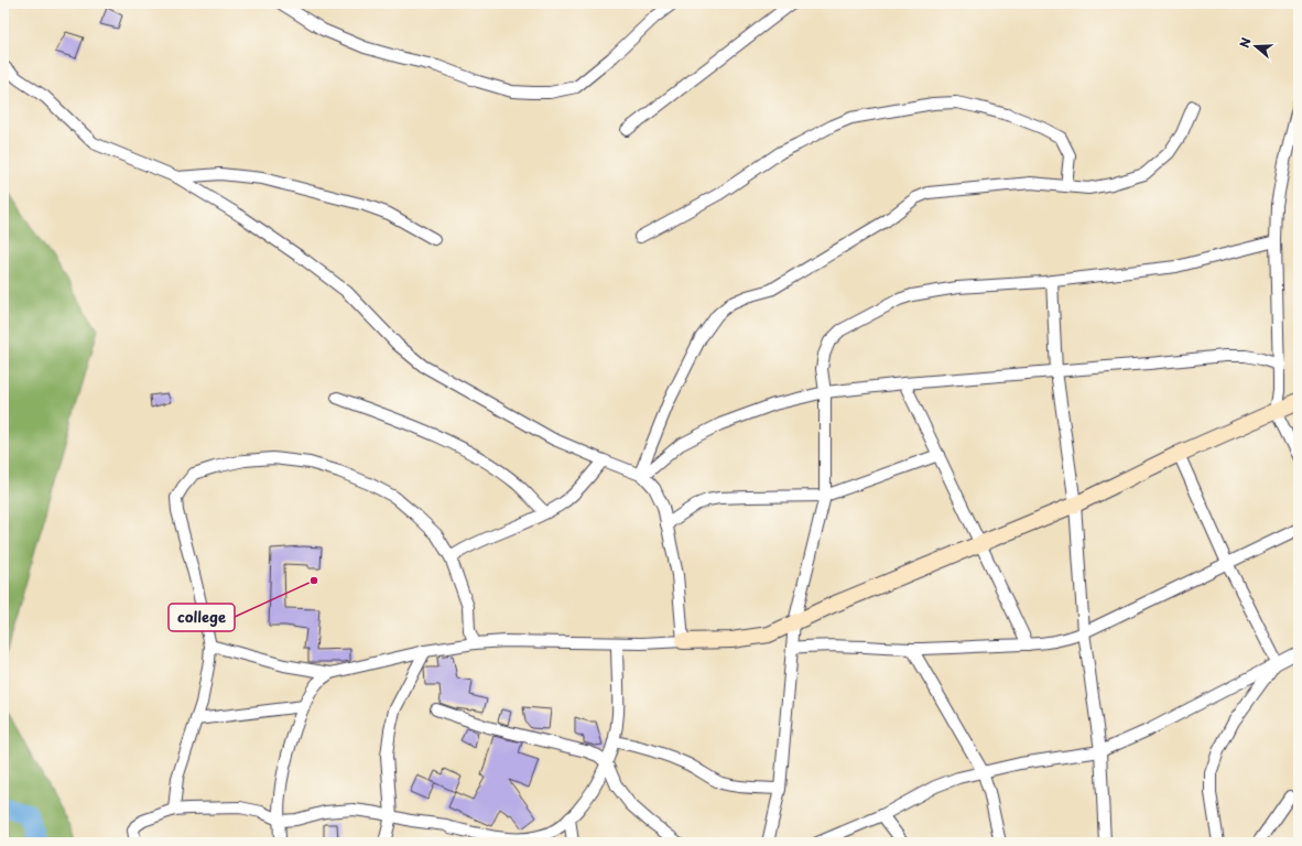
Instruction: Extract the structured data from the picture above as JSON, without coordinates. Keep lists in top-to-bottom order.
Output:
{
  "places": ["college"],
  "north": "left"
}
